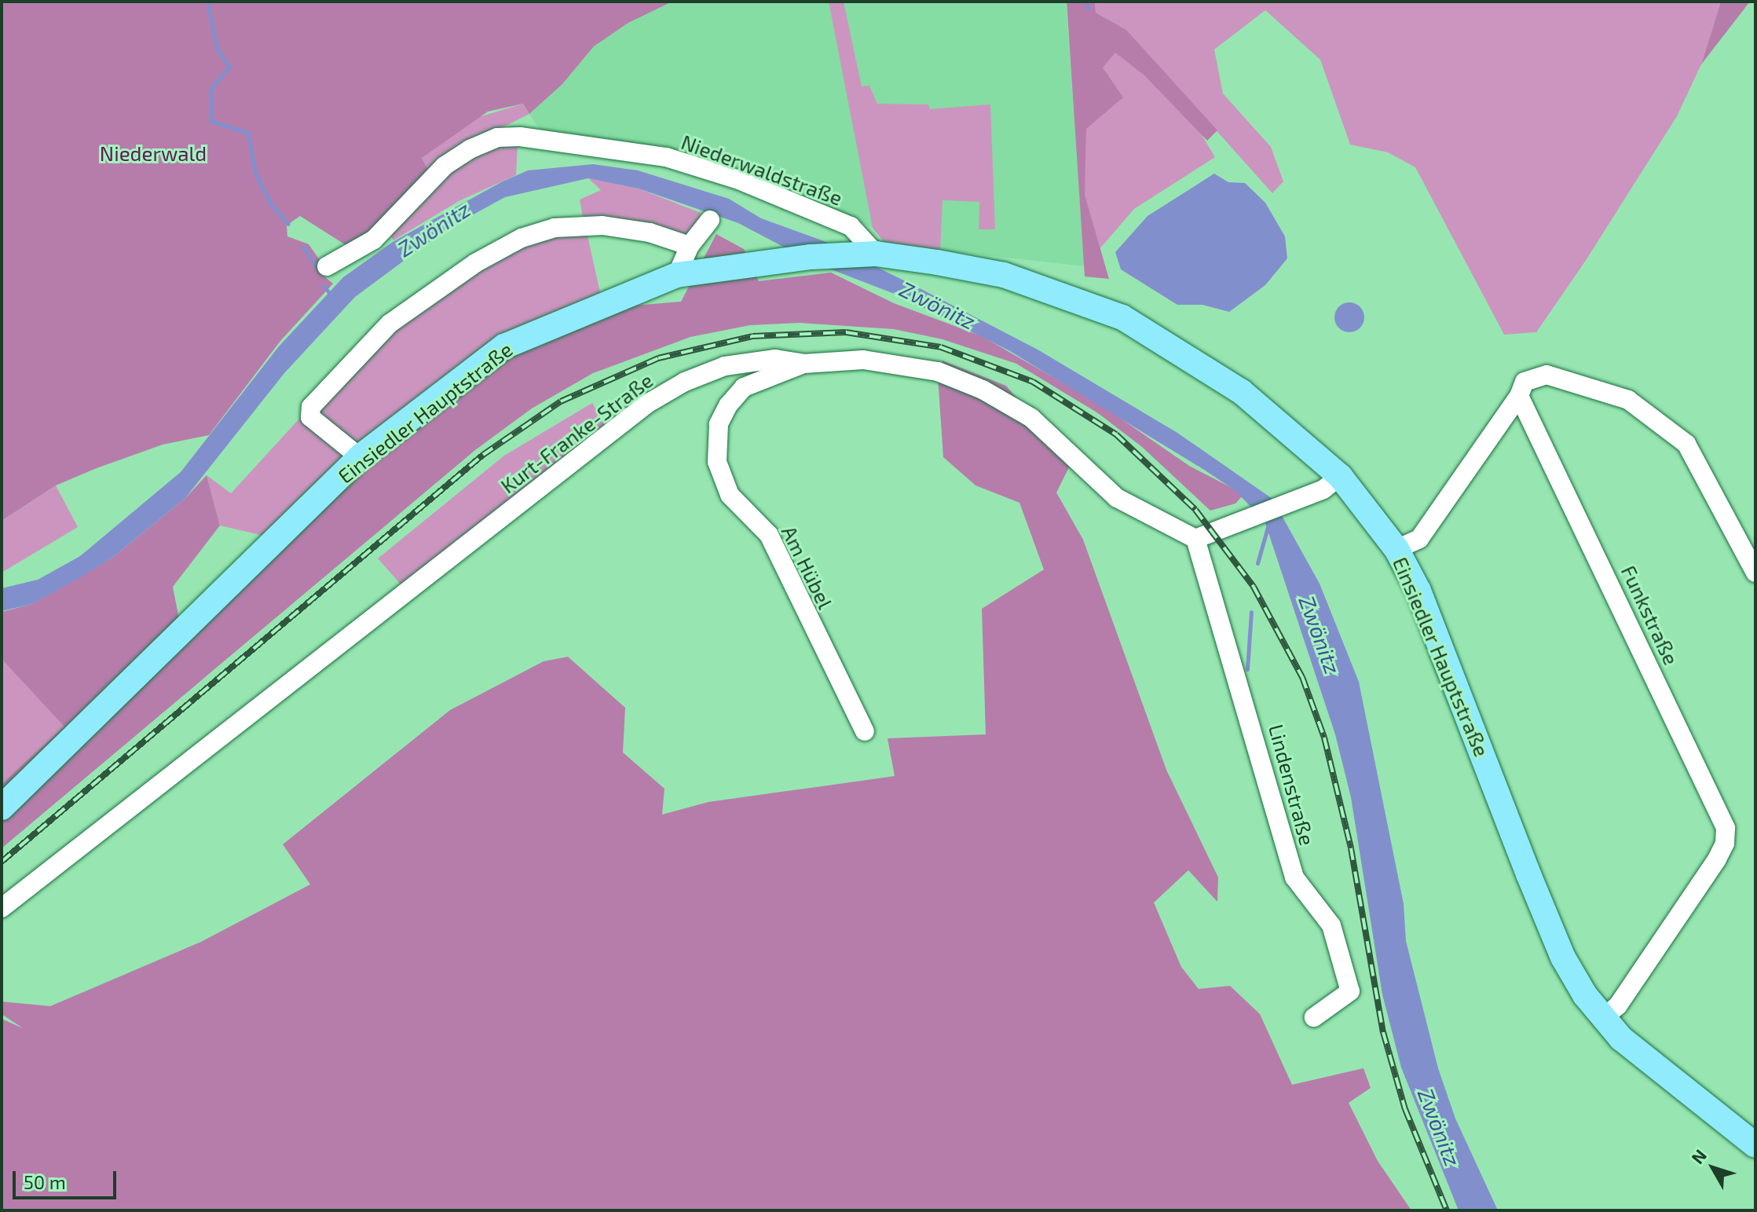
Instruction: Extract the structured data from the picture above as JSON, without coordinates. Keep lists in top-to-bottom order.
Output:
{
  "streets": {
    "main road": ["Einsiedler Hauptstraße"],
    "street": [
      "Niederwaldstraße",
      "Kurt-Franke-Straße",
      "Am Hübel",
      "Funkstraße",
      "Lindenstraße"
    ]
  },
  "crossings": [
    ["Niederwaldstraße", "Einsiedler Hauptstraße"],
    ["Einsiedler Hauptstraße", "Funkstraße"],
    ["Kurt-Franke-Straße", "Am Hübel"],
    ["Kurt-Franke-Straße", "Lindenstraße"]
  ],
  "water": ["Zwönitz"],
  "parks": ["Niederwald"],
  "scale_bar": "50 m",
  "north": "top left"
}
